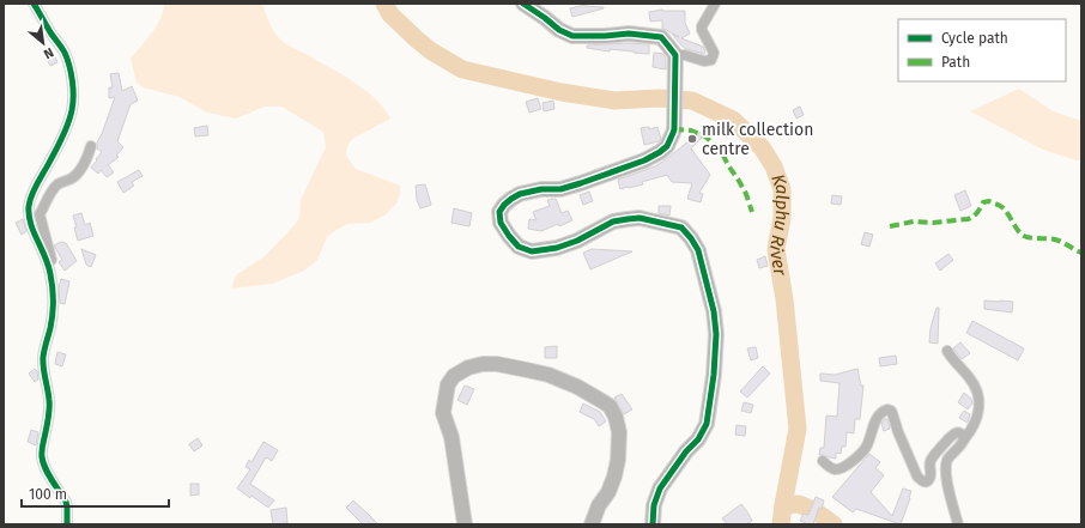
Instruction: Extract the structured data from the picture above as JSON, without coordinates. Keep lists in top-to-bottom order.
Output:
{
  "water": ["Kalphu River"],
  "places": ["milk collection centre"],
  "legend": ["Cycle path", "Path"],
  "scale_bar": "100 m",
  "north": "bottom right"
}
